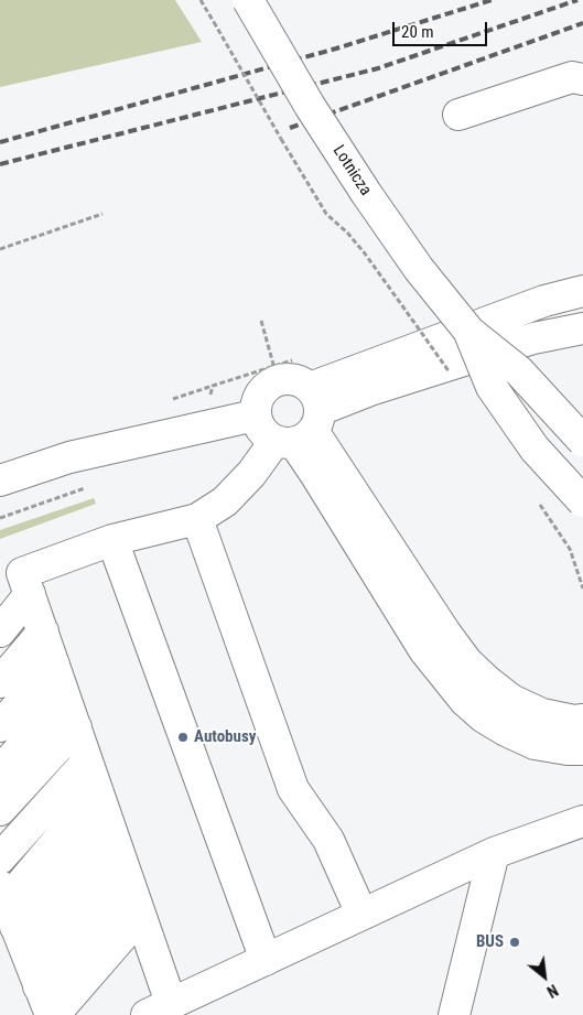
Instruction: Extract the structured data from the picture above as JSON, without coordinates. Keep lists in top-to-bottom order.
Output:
{
  "streets": {
    "street": ["Lotnicza"]
  },
  "places": ["Autobusy", "BUS"],
  "scale_bar": "20 m",
  "north": "bottom right"
}
